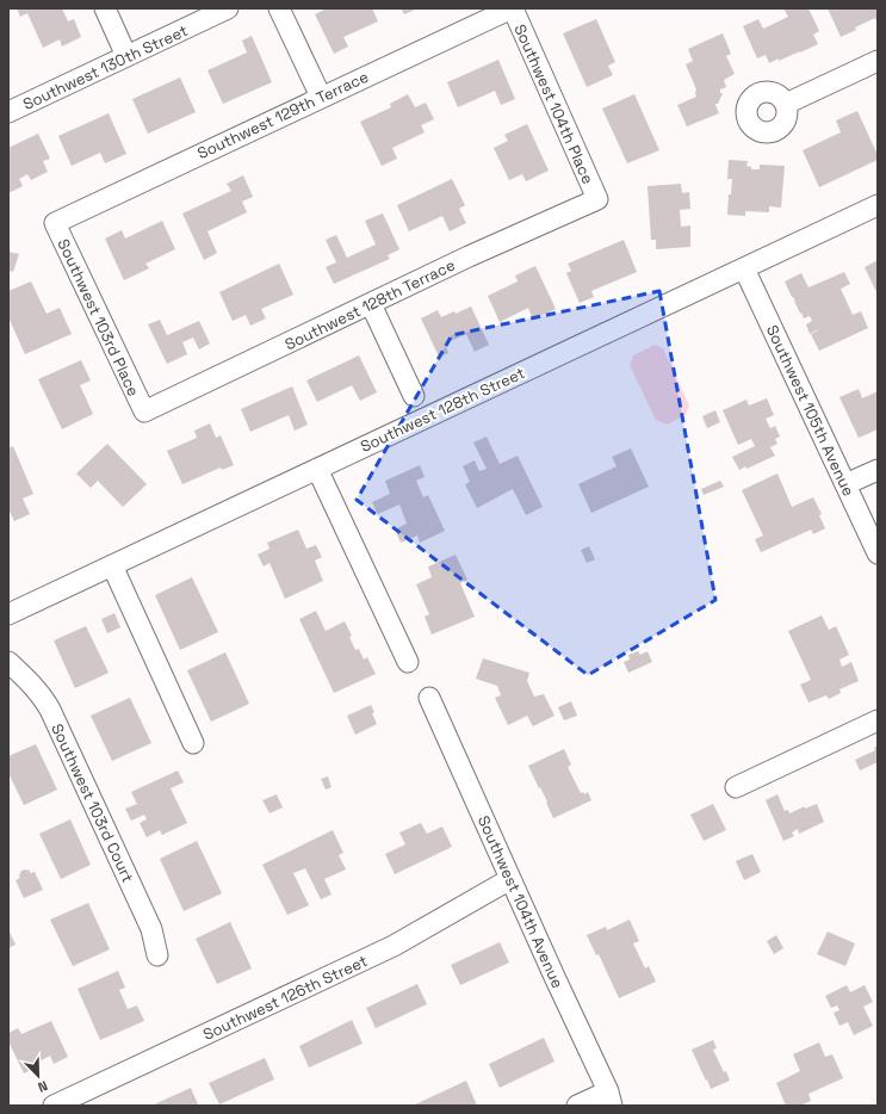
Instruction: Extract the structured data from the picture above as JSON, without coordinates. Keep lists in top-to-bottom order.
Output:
{
  "streets": {
    "street": [
      "Southwest 130th Street",
      "Southwest 104th Place",
      "Southwest 129th Terrace",
      "Southwest 128th Terrace",
      "Southwest 103rd Place",
      "Southwest 128th Street",
      "Southwest 105th Avenue",
      "Southwest 103rd Court",
      "Southwest 104th Avenue",
      "Southwest 126th Street"
    ]
  },
  "crossings": [
    ["Southwest 104th Place", "Southwest 129th Terrace"],
    ["Southwest 104th Place", "Southwest 128th Terrace"],
    ["Southwest 129th Terrace", "Southwest 103rd Place"],
    ["Southwest 128th Terrace", "Southwest 103rd Place"],
    ["Southwest 128th Street", "Southwest 105th Avenue"],
    ["Southwest 104th Avenue", "Southwest 126th Street"]
  ],
  "north": "bottom right"
}
